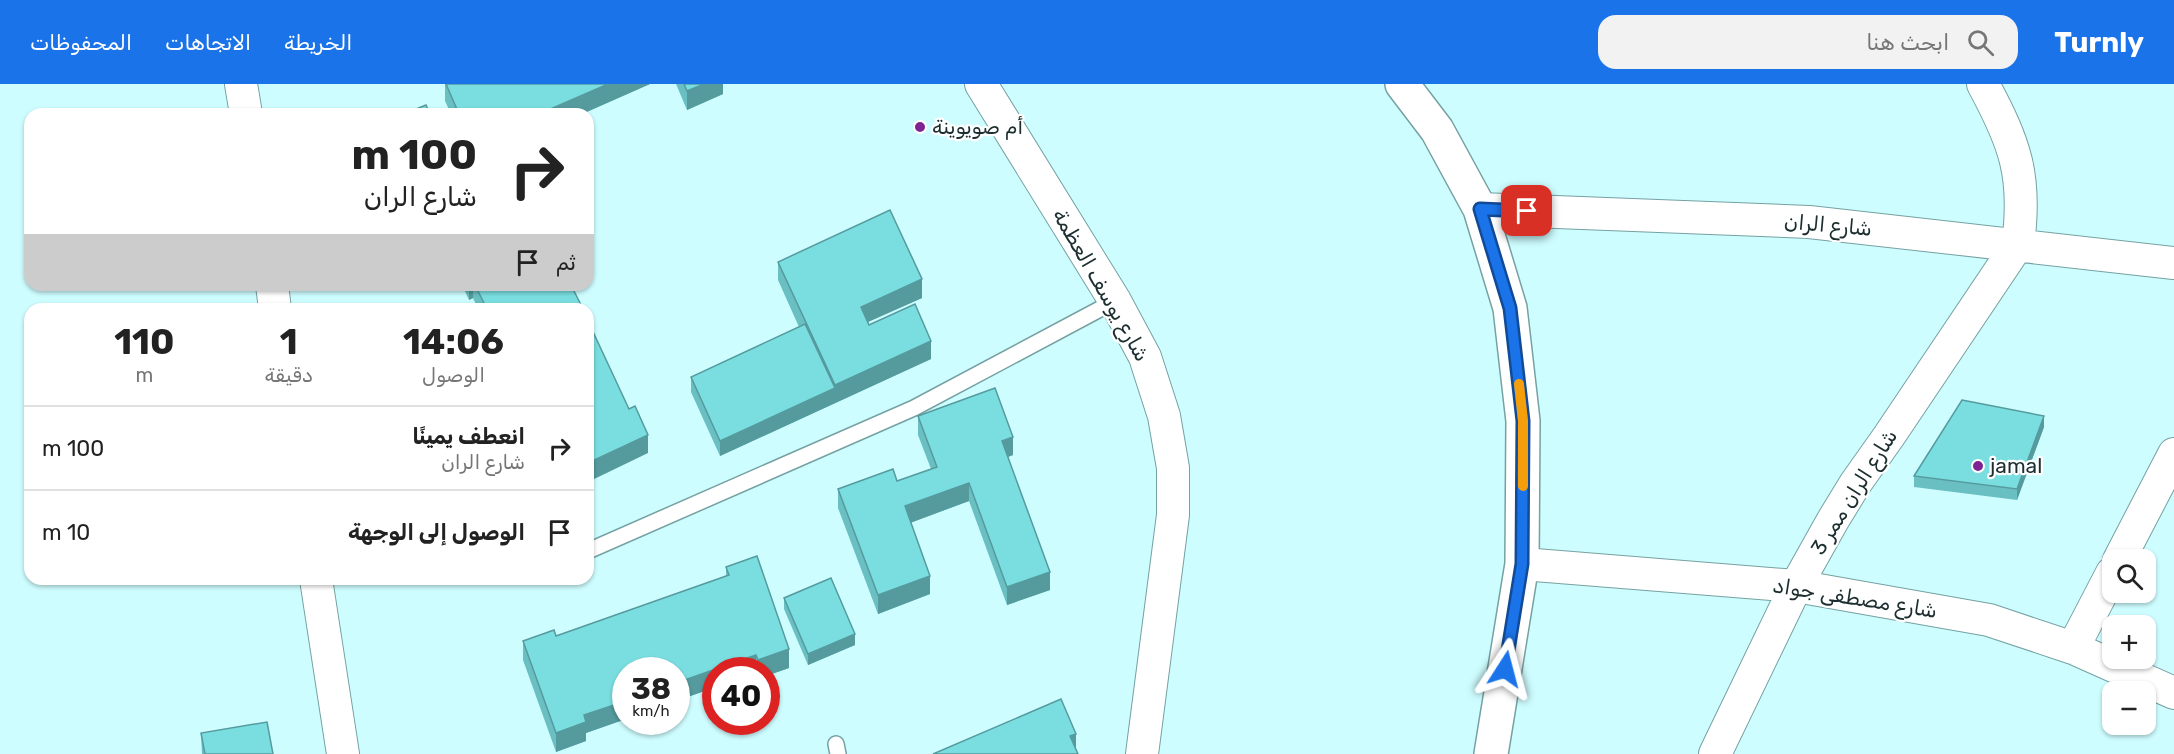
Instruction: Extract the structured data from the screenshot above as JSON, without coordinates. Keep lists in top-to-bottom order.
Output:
{
  "streets": {
    "street": [
      "شارع الران",
      "شارع يوسف العظمة",
      "شارع الران ممر 3",
      "شارع مصطفى جواد"
    ]
  },
  "crossings": [
    ["شارع الران", "شارع الران ممر 3"],
    ["شارع الران ممر 3", "شارع مصطفى جواد"]
  ],
  "places": ["أم صويوينة", "jamal"],
  "page": {
    "header": "Turnly",
    "search": "ابحث هنا",
    "nav": ["الخريطة", "الاتجاهات", "المحفوظات"],
    "turn": ["100 m", "شارع الران"],
    "then": "ثم",
    "eta": [
      "14:06",
      "الوصول",
      "1",
      "دقيقة",
      "110",
      "m"
    ],
    "list": [
      {
        "name": "انعطف يمينًا",
        "note": "شارع الران",
        "value": "100 m"
      },
      {
        "name": "الوصول إلى الوجهة",
        "value": "10 m"
      }
    ],
    "map_buttons": ["+", "−"],
    "speed": "38 km/h",
    "limit": "40"
  }
}
